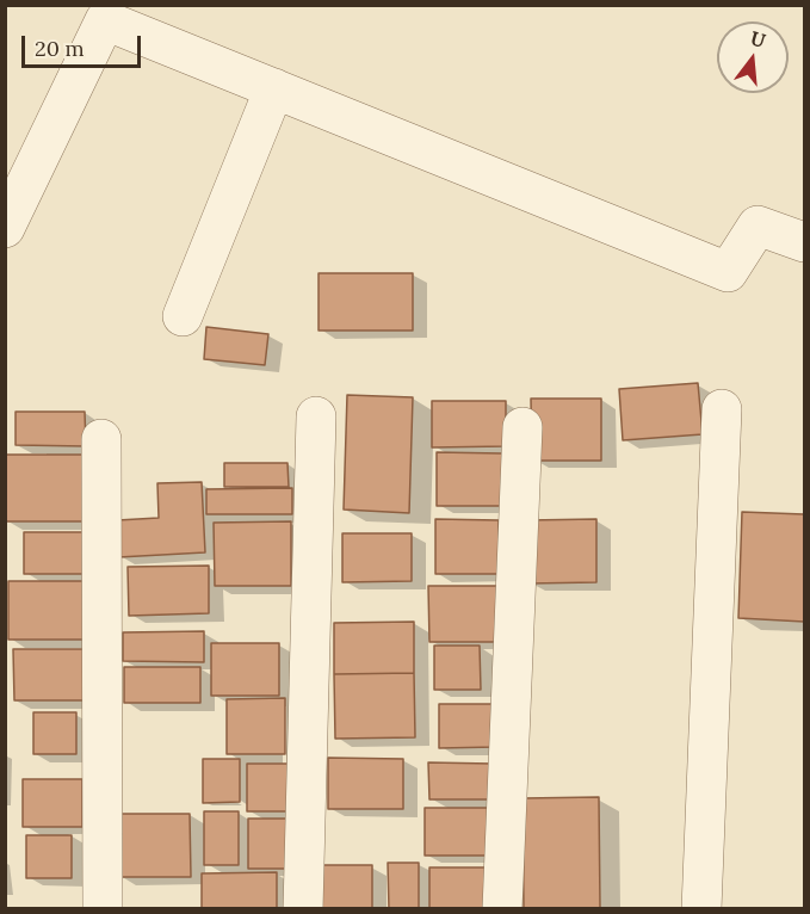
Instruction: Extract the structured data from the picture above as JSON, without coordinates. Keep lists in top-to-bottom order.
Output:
{
  "scale_bar": "20 m",
  "north": "top"
}
